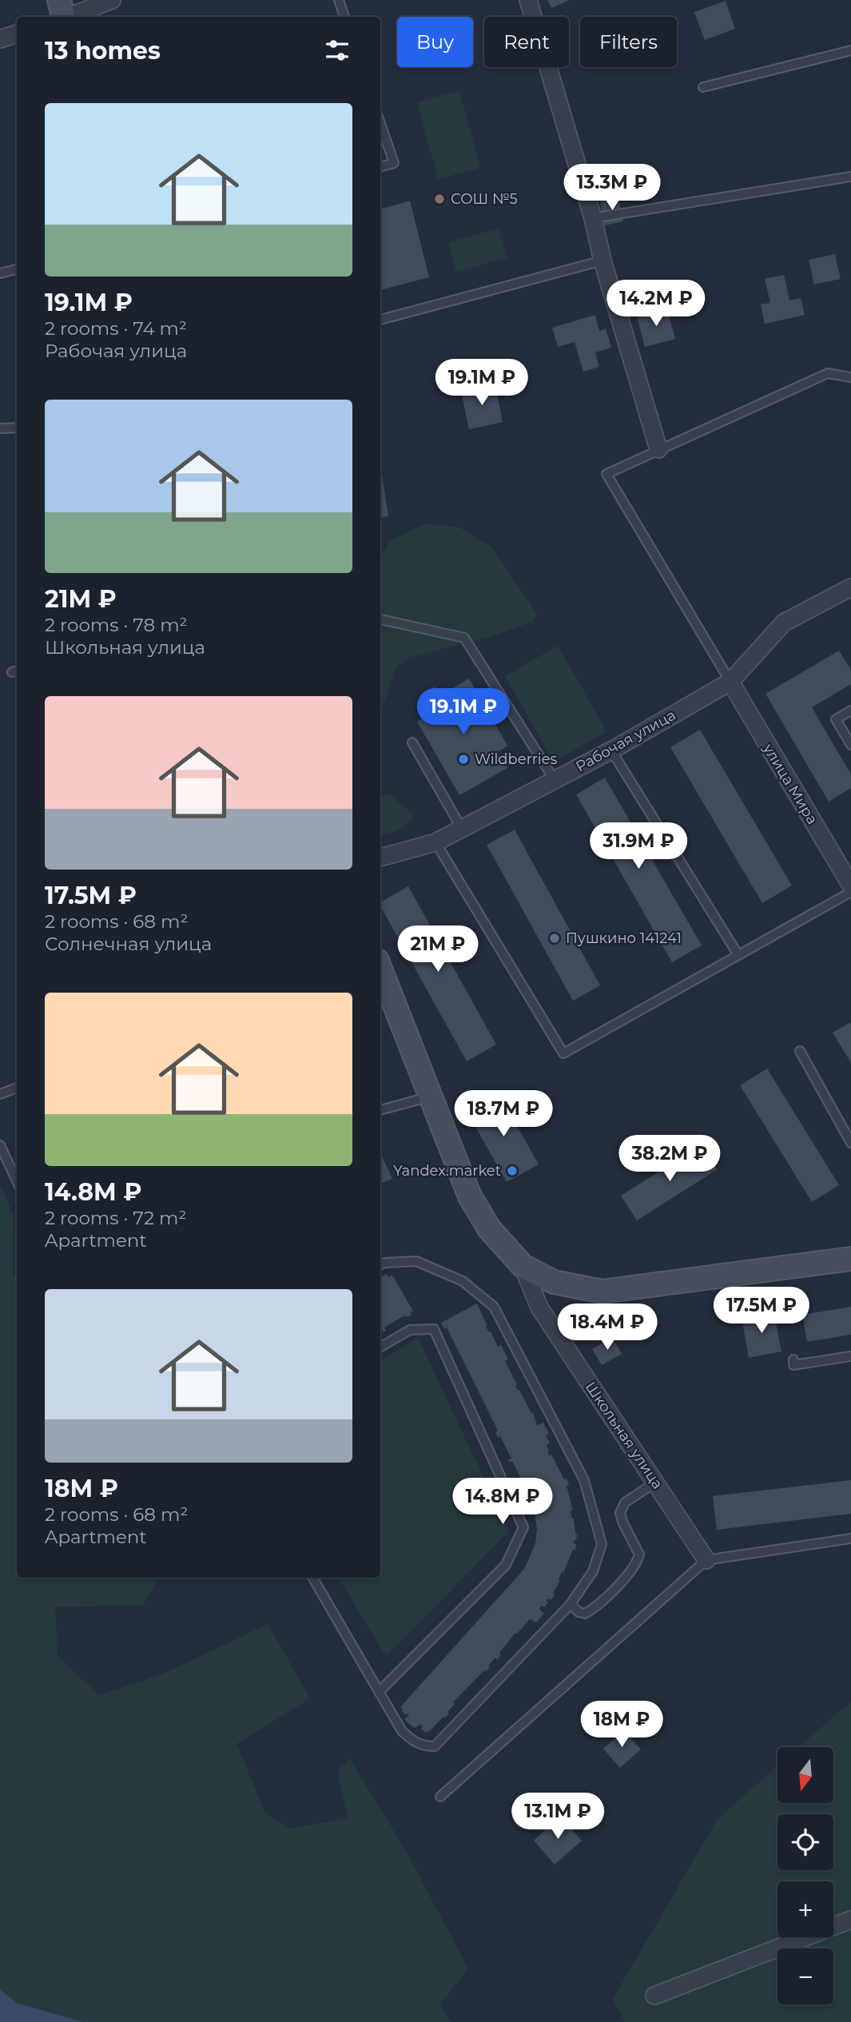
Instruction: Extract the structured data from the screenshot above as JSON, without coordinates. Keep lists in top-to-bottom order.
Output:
{
  "streets": {
    "street": ["Рабочая улица", "улица Мира", "Школьная улица"]
  },
  "crossings": [
    ["Рабочая улица", "улица Мира"]
  ],
  "places": [
    "СОШ №5",
    "Wildberries",
    "Пушкино 141241",
    "Yandex.market"
  ],
  "north": "bottom",
  "page": {
    "chip": ["Buy", "Rent", "Filters"],
    "heading": "13 homes",
    "list": [
      {
        "name": "19.1M ₽",
        "note": "2 rooms · 74 m² · Рабочая улица"
      },
      {
        "name": "21M ₽",
        "note": "2 rooms · 78 m² · Школьная улица"
      },
      {
        "name": "17.5M ₽",
        "note": "2 rooms · 68 m² · Солнечная улица"
      },
      {
        "name": "14.8M ₽",
        "note": "2 rooms · 72 m² · Apartment"
      },
      {
        "name": "18M ₽",
        "note": "2 rooms · 68 m² · Apartment"
      }
    ],
    "price": [
      "13.3M ₽",
      "14.2M ₽",
      "19.1M ₽",
      "19.1M ₽",
      "31.9M ₽",
      "21M ₽",
      "18.7M ₽",
      "38.2M ₽",
      "17.5M ₽",
      "18.4M ₽",
      "14.8M ₽",
      "18M ₽",
      "13.1M ₽"
    ],
    "map_buttons": ["+", "−"]
  }
}
